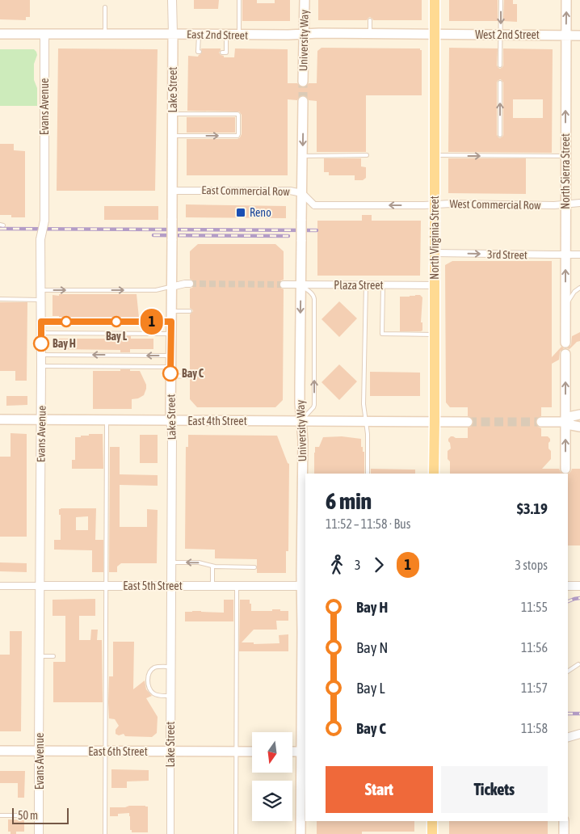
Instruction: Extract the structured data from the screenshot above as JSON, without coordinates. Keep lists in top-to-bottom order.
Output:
{
  "streets": {
    "main road": [
      "East 2nd Street",
      "West 2nd Street",
      "University Way",
      "Lake Street",
      "North Sierra Street",
      "North Virginia Street",
      "East 4th Street",
      "East 6th Street"
    ],
    "street": [
      "Evans Avenue",
      "East Commercial Row",
      "West Commercial Row",
      "3rd Street",
      "Plaza Street",
      "East 5th Street"
    ]
  },
  "crossings": [
    ["East 2nd Street", "West 2nd Street"],
    ["East 2nd Street", "University Way"],
    ["East 2nd Street", "Lake Street"],
    ["East 2nd Street", "Evans Avenue"],
    ["East 2nd Street", "North Virginia Street"],
    ["West 2nd Street", "North Sierra Street"],
    ["West 2nd Street", "North Virginia Street"],
    ["University Way", "East Commercial Row"],
    ["University Way", "Plaza Street"],
    ["University Way", "East 4th Street"],
    ["University Way", "East 5th Street"],
    ["Lake Street", "East Commercial Row"],
    ["Lake Street", "East 4th Street"],
    ["Lake Street", "East 5th Street"],
    ["Lake Street", "East 6th Street"],
    ["Evans Avenue", "East 4th Street"],
    ["Evans Avenue", "East 5th Street"],
    ["Evans Avenue", "East 6th Street"],
    ["North Sierra Street", "West Commercial Row"],
    ["North Sierra Street", "3rd Street"],
    ["East Commercial Row", "West Commercial Row"],
    ["East Commercial Row", "North Virginia Street"],
    ["West Commercial Row", "North Virginia Street"],
    ["North Virginia Street", "3rd Street"],
    ["North Virginia Street", "Plaza Street"],
    ["North Virginia Street", "East 4th Street"]
  ],
  "one_way": ["North Sierra Street", "East Commercial Row", "3rd Street"],
  "places": {
    "transit": ["Reno"],
    "other": ["Bay L", "Bay H", "Bay C"]
  },
  "lines": ["bus line 1"],
  "scale_bar": "50 m",
  "north": "bottom",
  "page": {
    "on_map": "1",
    "heading": ["6 min", "11:52 – 11:58 · Bus", "$3.19"],
    "legs": ["3", "1", "3 stops"],
    "list": [
      {
        "name": "Bay H",
        "value": "11:55"
      },
      {
        "name": "Bay N",
        "value": "11:56"
      },
      {
        "name": "Bay L",
        "value": "11:57"
      },
      {
        "name": "Bay C",
        "value": "11:58"
      }
    ],
    "buttons": ["Start", "Tickets"],
    "scale": "50 m"
  }
}
